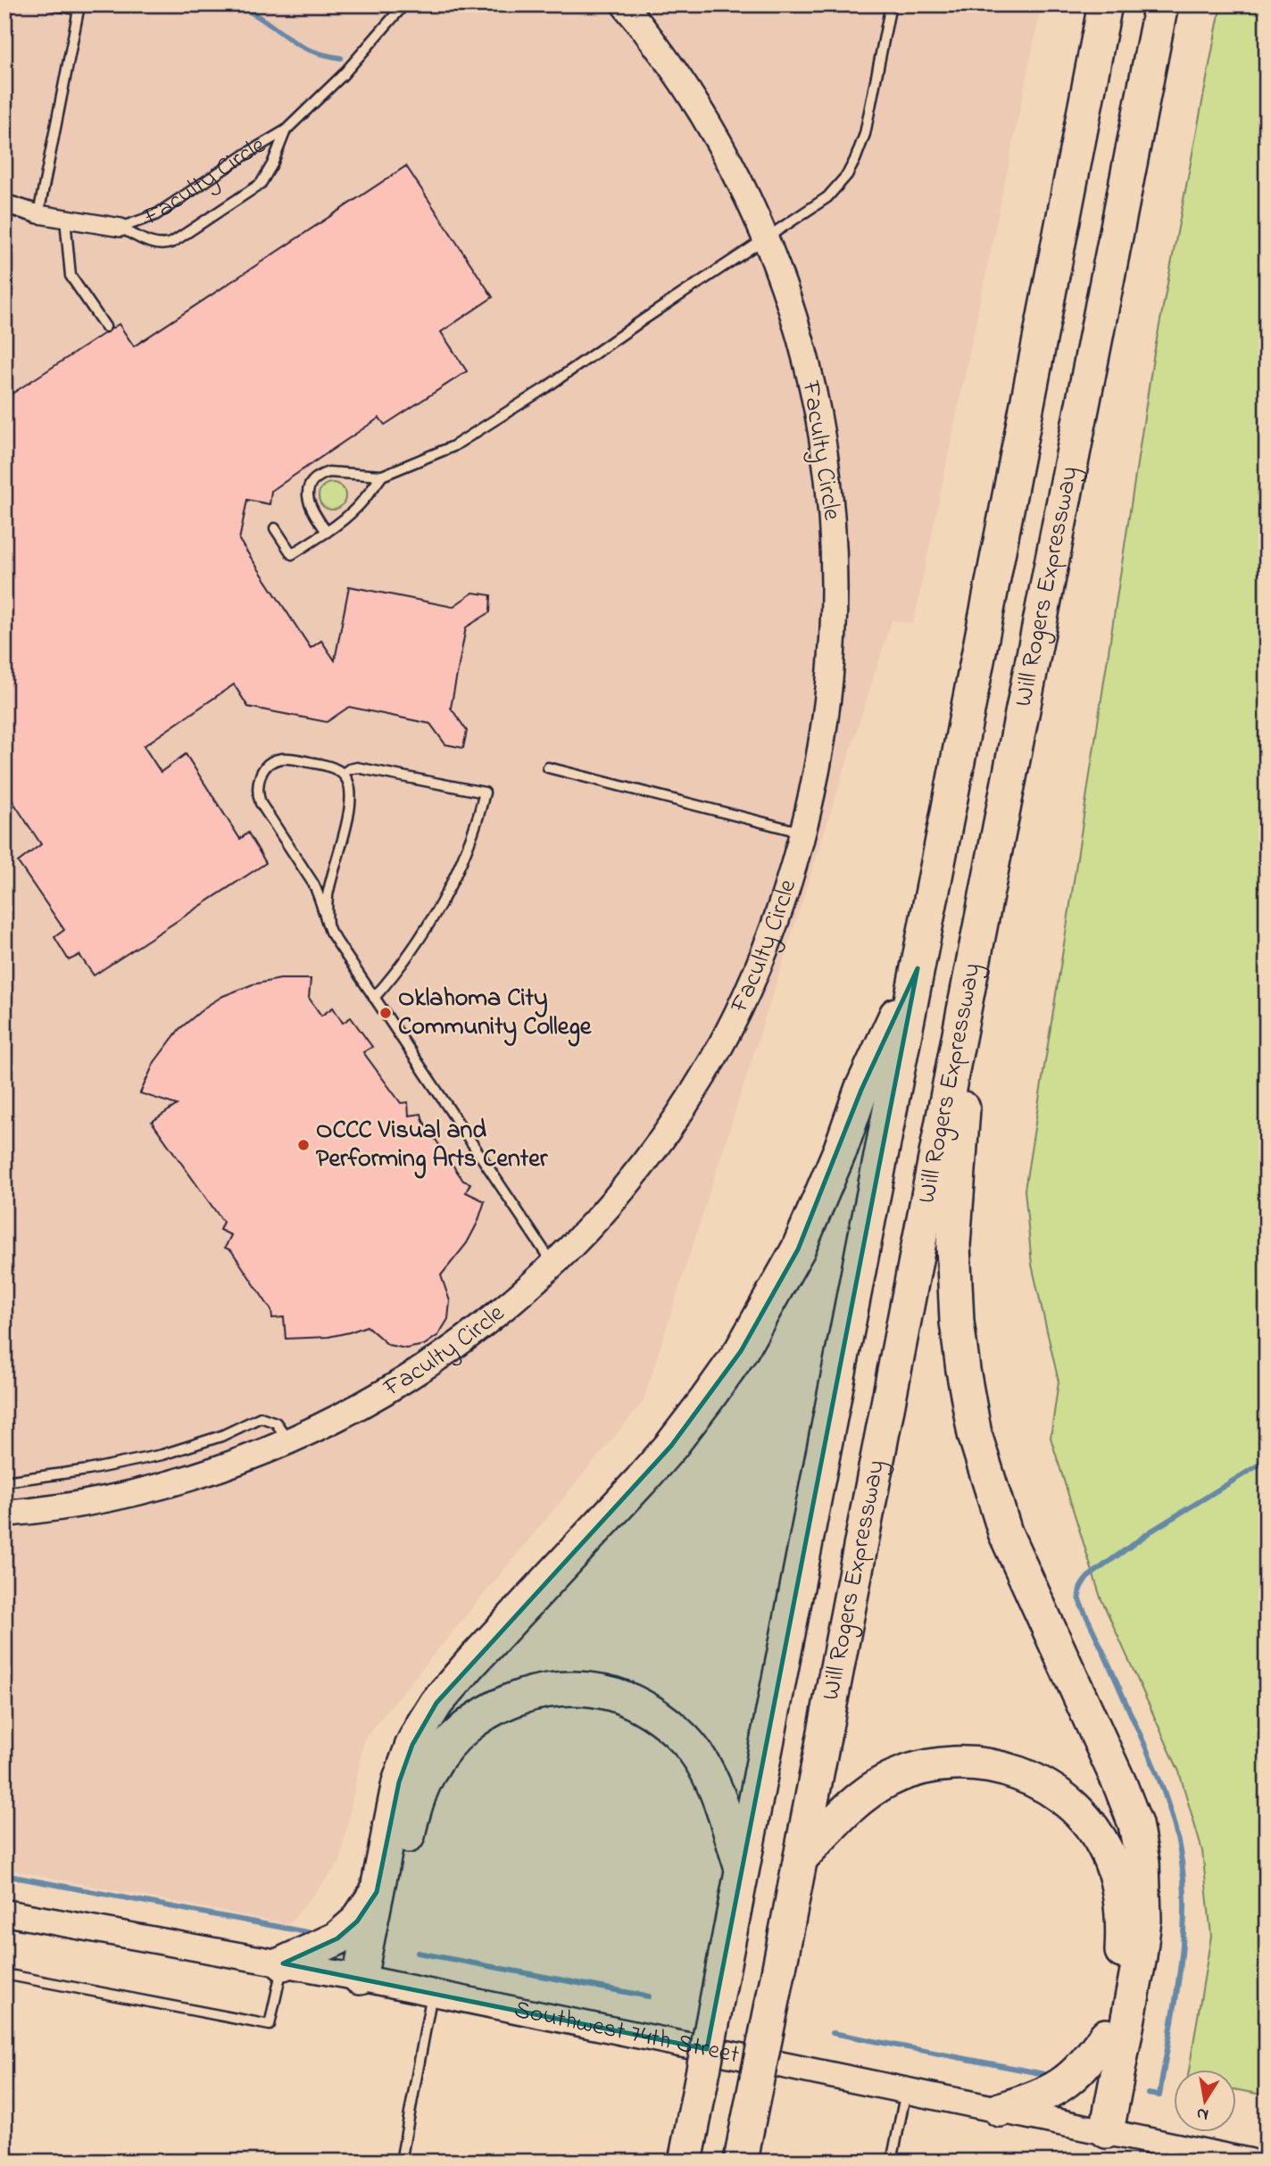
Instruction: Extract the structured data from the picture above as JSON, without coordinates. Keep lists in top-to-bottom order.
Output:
{
  "streets": {
    "highway": ["Will Rogers Expressway"],
    "street": ["Faculty Circle", "Southwest 74th Street"]
  },
  "places": ["Oklahoma City Community College", "OCCC Visual and Performing Arts Center"],
  "north": "bottom"
}
